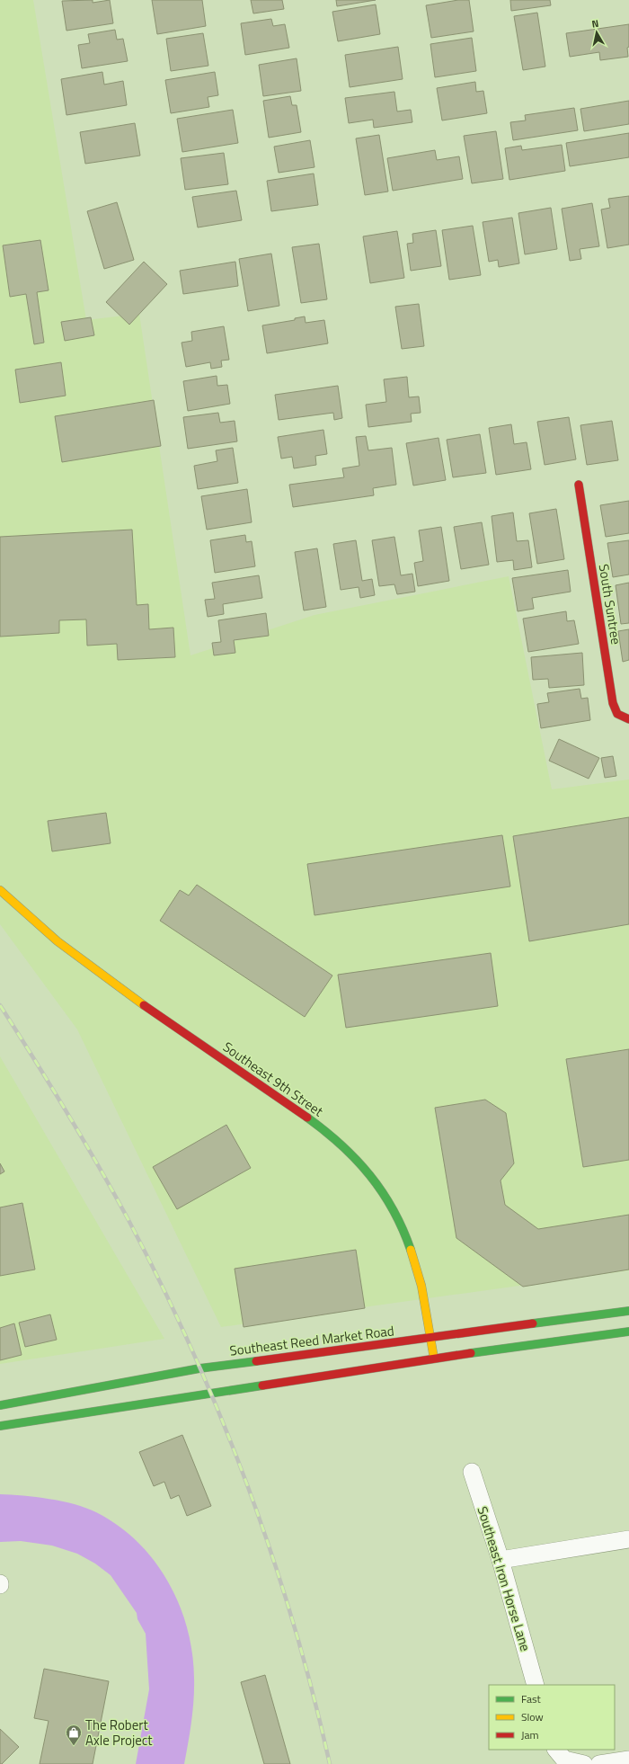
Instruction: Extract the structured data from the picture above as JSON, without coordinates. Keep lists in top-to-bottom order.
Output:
{
  "streets": {
    "main road": ["South Suntree", "Southeast 9th Street", "Southeast Reed Market Road"],
    "street": ["Southeast Iron Horse Lane"]
  },
  "crossings": [
    ["Southeast 9th Street", "Southeast Reed Market Road"]
  ],
  "places": {
    "shop": ["The Robert Axle Project"]
  },
  "legend": ["Fast", "Slow", "Jam"],
  "north": "top"
}
